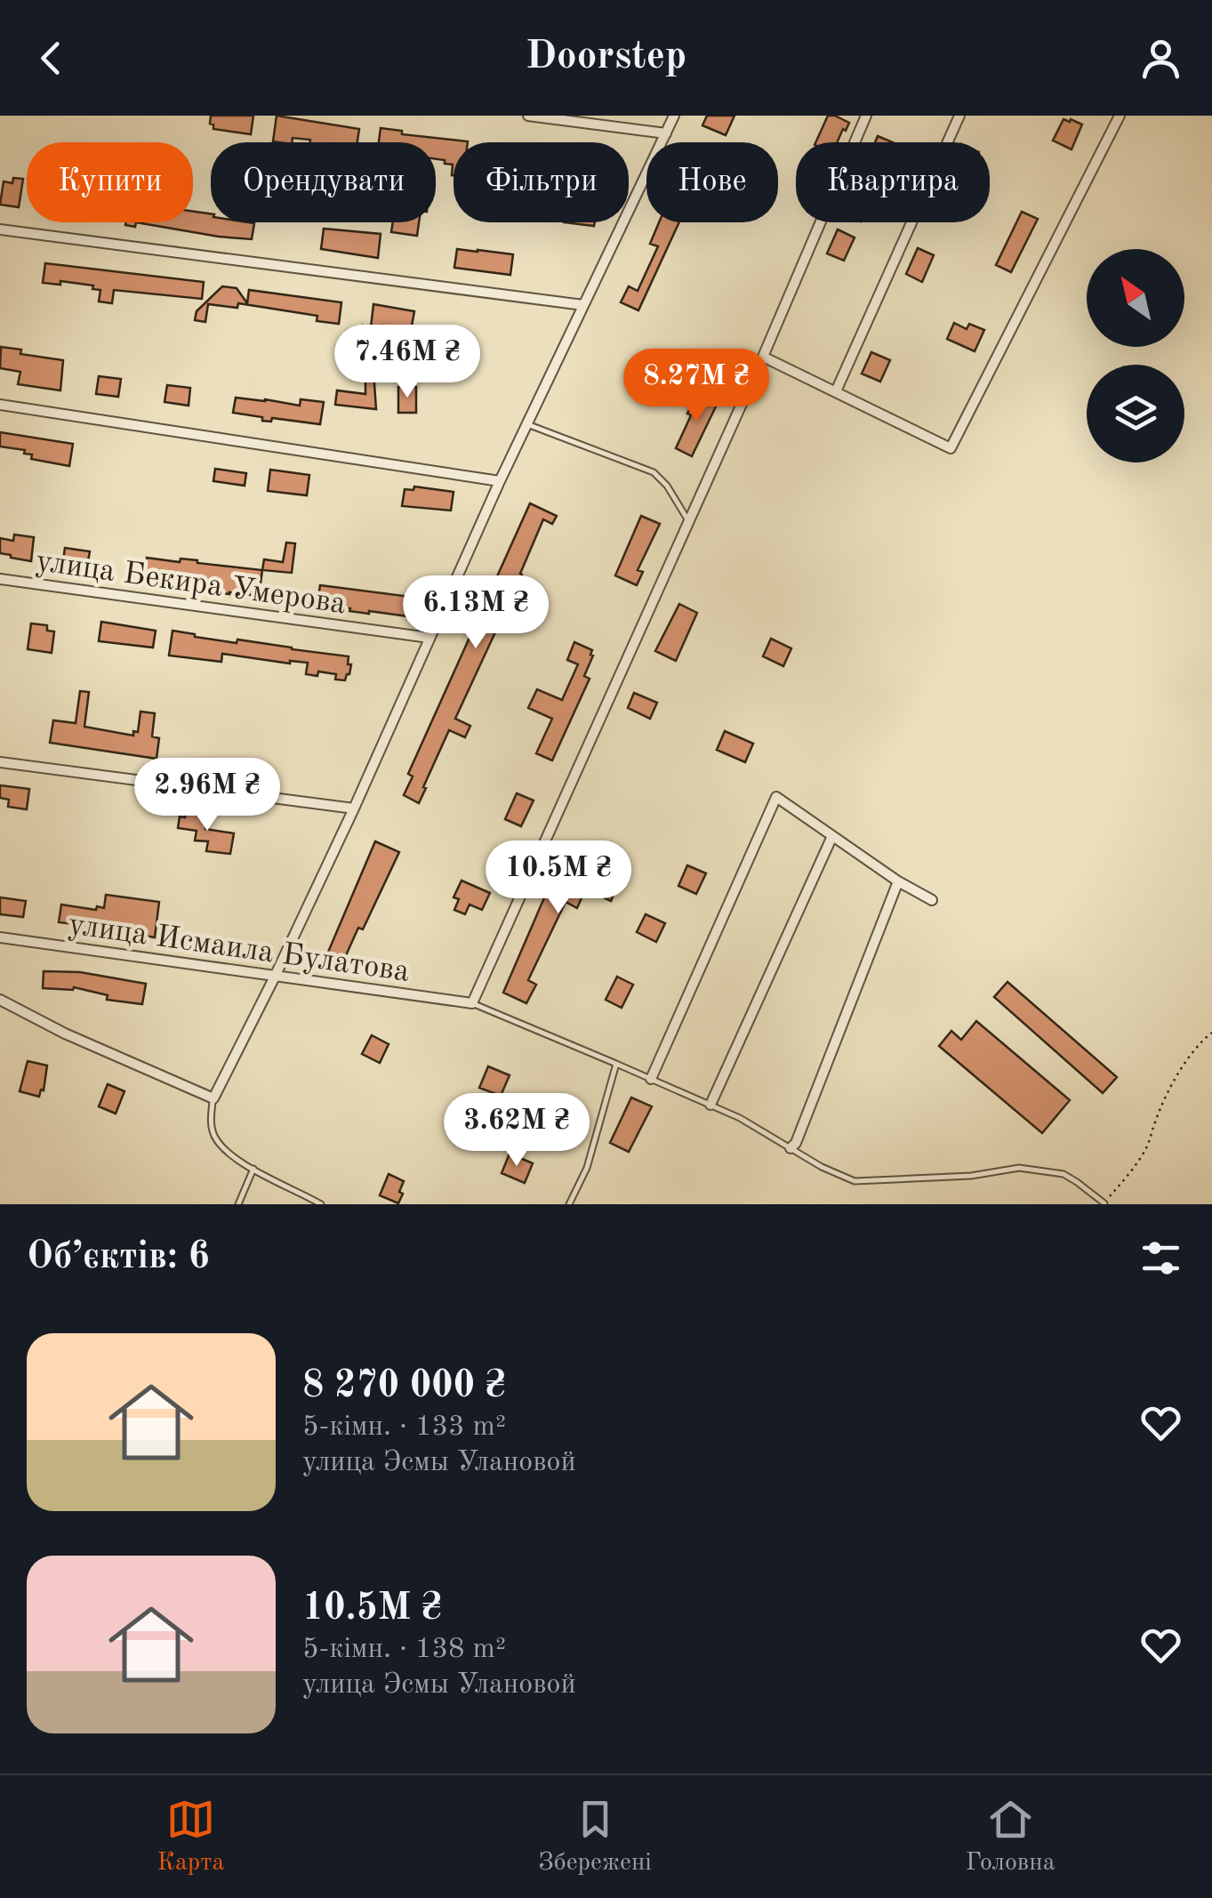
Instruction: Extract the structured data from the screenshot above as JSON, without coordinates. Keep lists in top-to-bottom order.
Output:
{
  "streets": {
    "street": ["улица Бекира Умерова", "улица Исмаила Булатова"]
  },
  "north": "top left",
  "page": {
    "header": "Doorstep",
    "chip": [
      "Купити",
      "Орендувати",
      "Фільтри",
      "Нове",
      "Квартира"
    ],
    "price": [
      "7.46M ₴",
      "8.27M ₴",
      "6.13M ₴",
      "2.96M ₴",
      "10.5M ₴",
      "3.62M ₴"
    ],
    "heading": "Об’єктів: 6",
    "list": [
      {
        "name": "8 270 000 ₴",
        "note": "5-кімн. · 133 m² · улица Эсмы Улановой"
      },
      {
        "name": "10.5M ₴",
        "note": "5-кімн. · 138 m² · улица Эсмы Улановой"
      }
    ],
    "tabs": ["Карта", "Збережені", "Головна"]
  }
}
